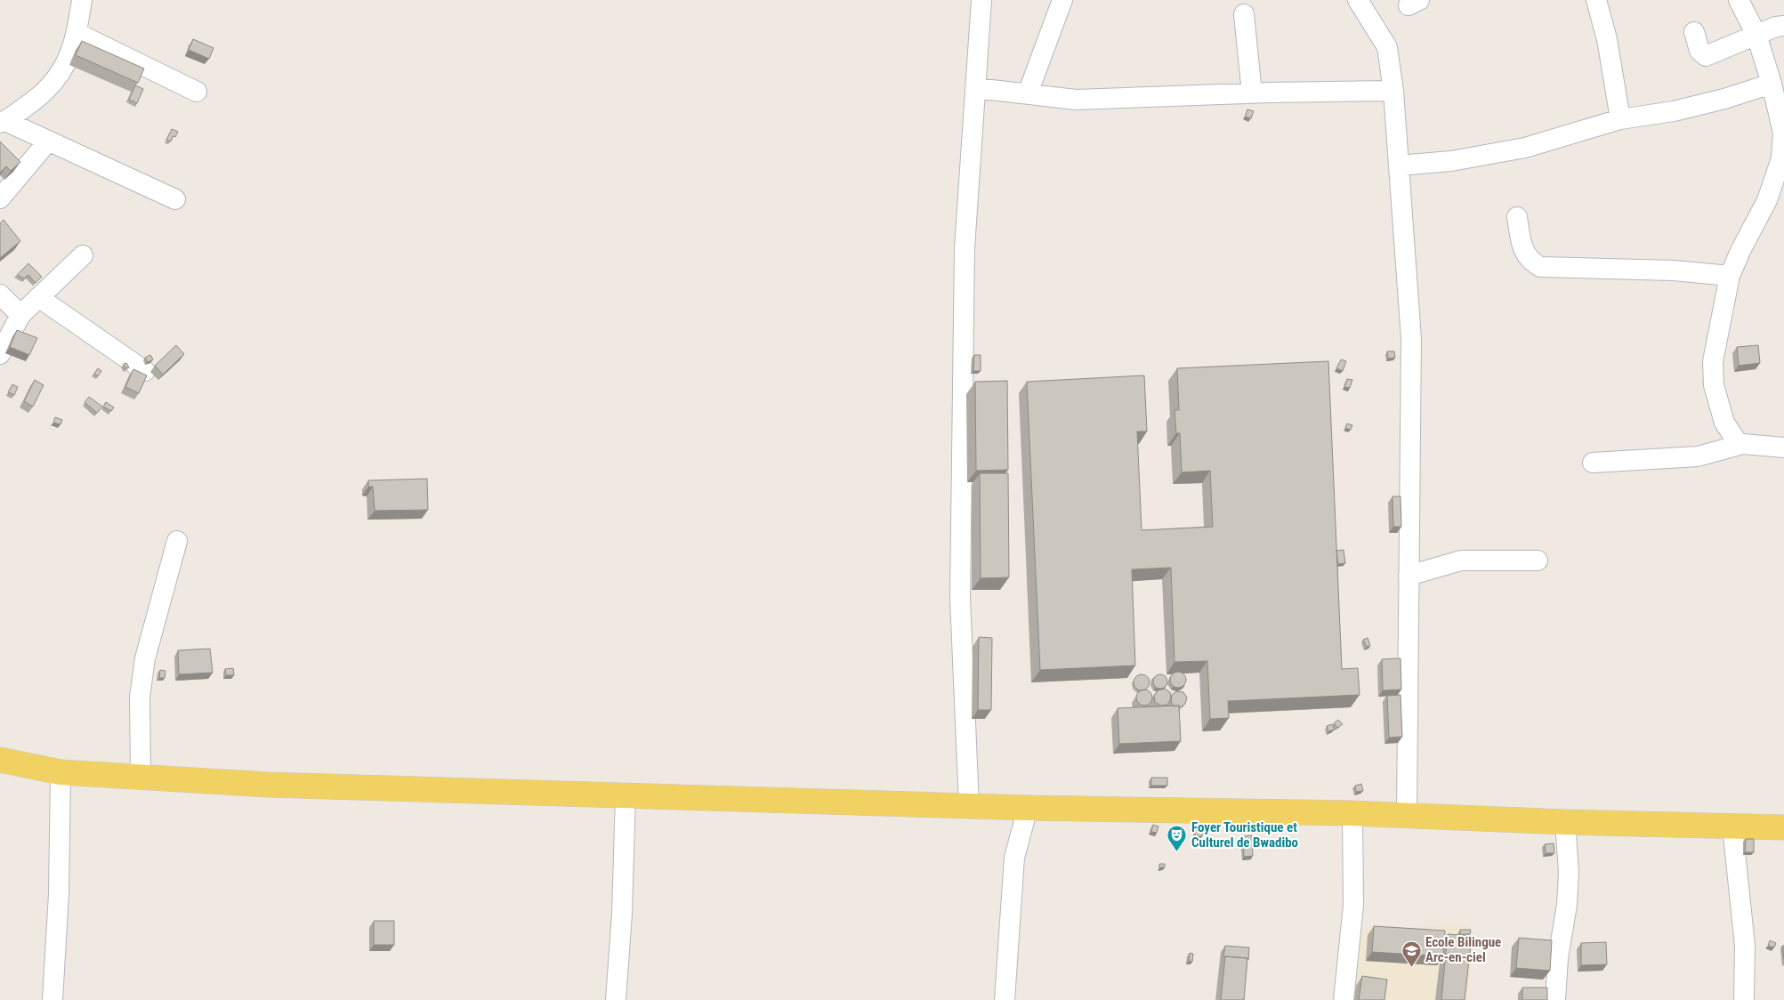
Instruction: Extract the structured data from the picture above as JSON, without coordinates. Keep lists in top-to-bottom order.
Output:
{
  "places": {
    "theatre": ["Foyer Touristique et Culturel de Bwadibo"],
    "school or university": ["Ecole Bilingue Arc-en-ciel"]
  }
}
